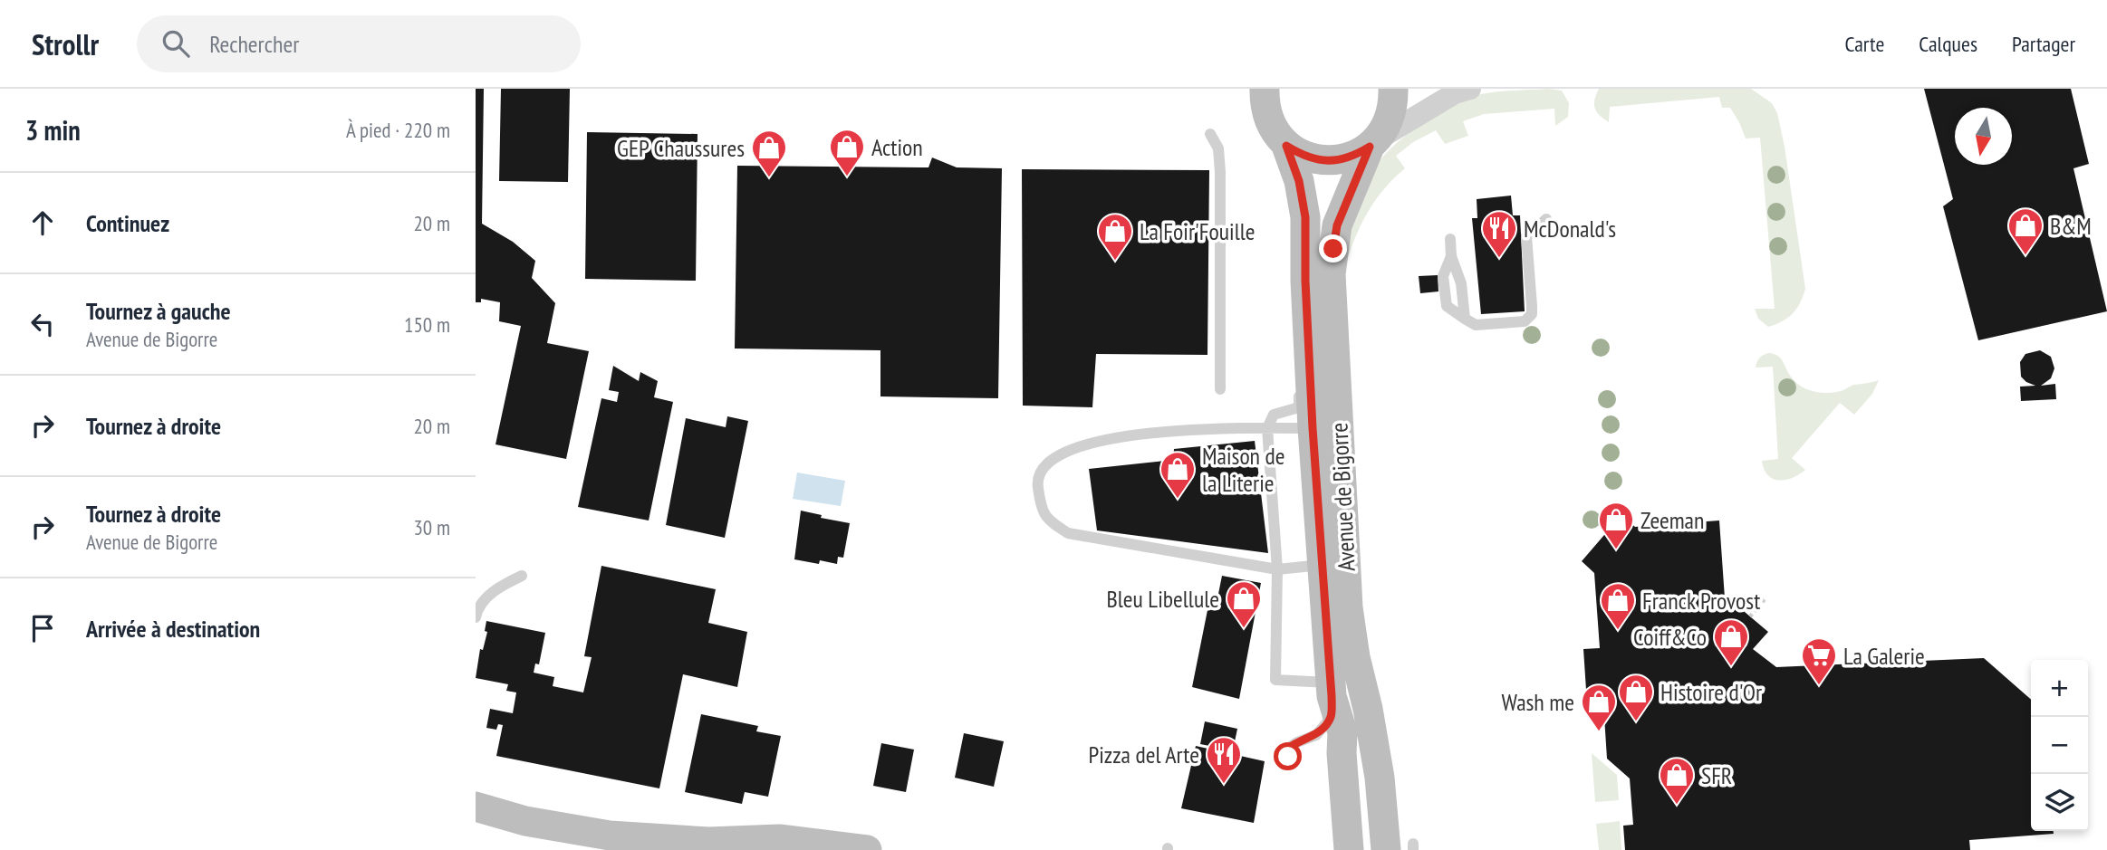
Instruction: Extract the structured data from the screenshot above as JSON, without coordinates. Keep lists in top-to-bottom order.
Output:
{
  "streets": {
    "main road": ["Avenue de Bigorre"]
  },
  "places": {
    "shop": [
      "Action",
      "GEP Chaussures",
      "B&M",
      "La Foir'Fouille",
      "Maison de la Literie",
      "Zeeman",
      "Bleu Libellule",
      "Franck Provost",
      "Coiff&Co",
      "Histoire d'Or",
      "Wash me",
      "SFR"
    ],
    "restaurant": ["McDonald's", "Pizza del Arte"],
    "supermarket": ["La Galerie"]
  },
  "north": "bottom",
  "page": {
    "header": "Strollr",
    "search": "Rechercher",
    "nav": ["Carte", "Calques", "Partager"],
    "heading": ["3 min", "À pied · 220 m"],
    "list": [
      ["Continuez", "20 m"],
      ["Tournez à gauche", "Avenue de Bigorre", "150 m"],
      ["Tournez à droite", "20 m"],
      ["Tournez à droite", "Avenue de Bigorre", "30 m"],
      "Arrivée à destination"
    ],
    "map_buttons": ["+", "−"]
  }
}
